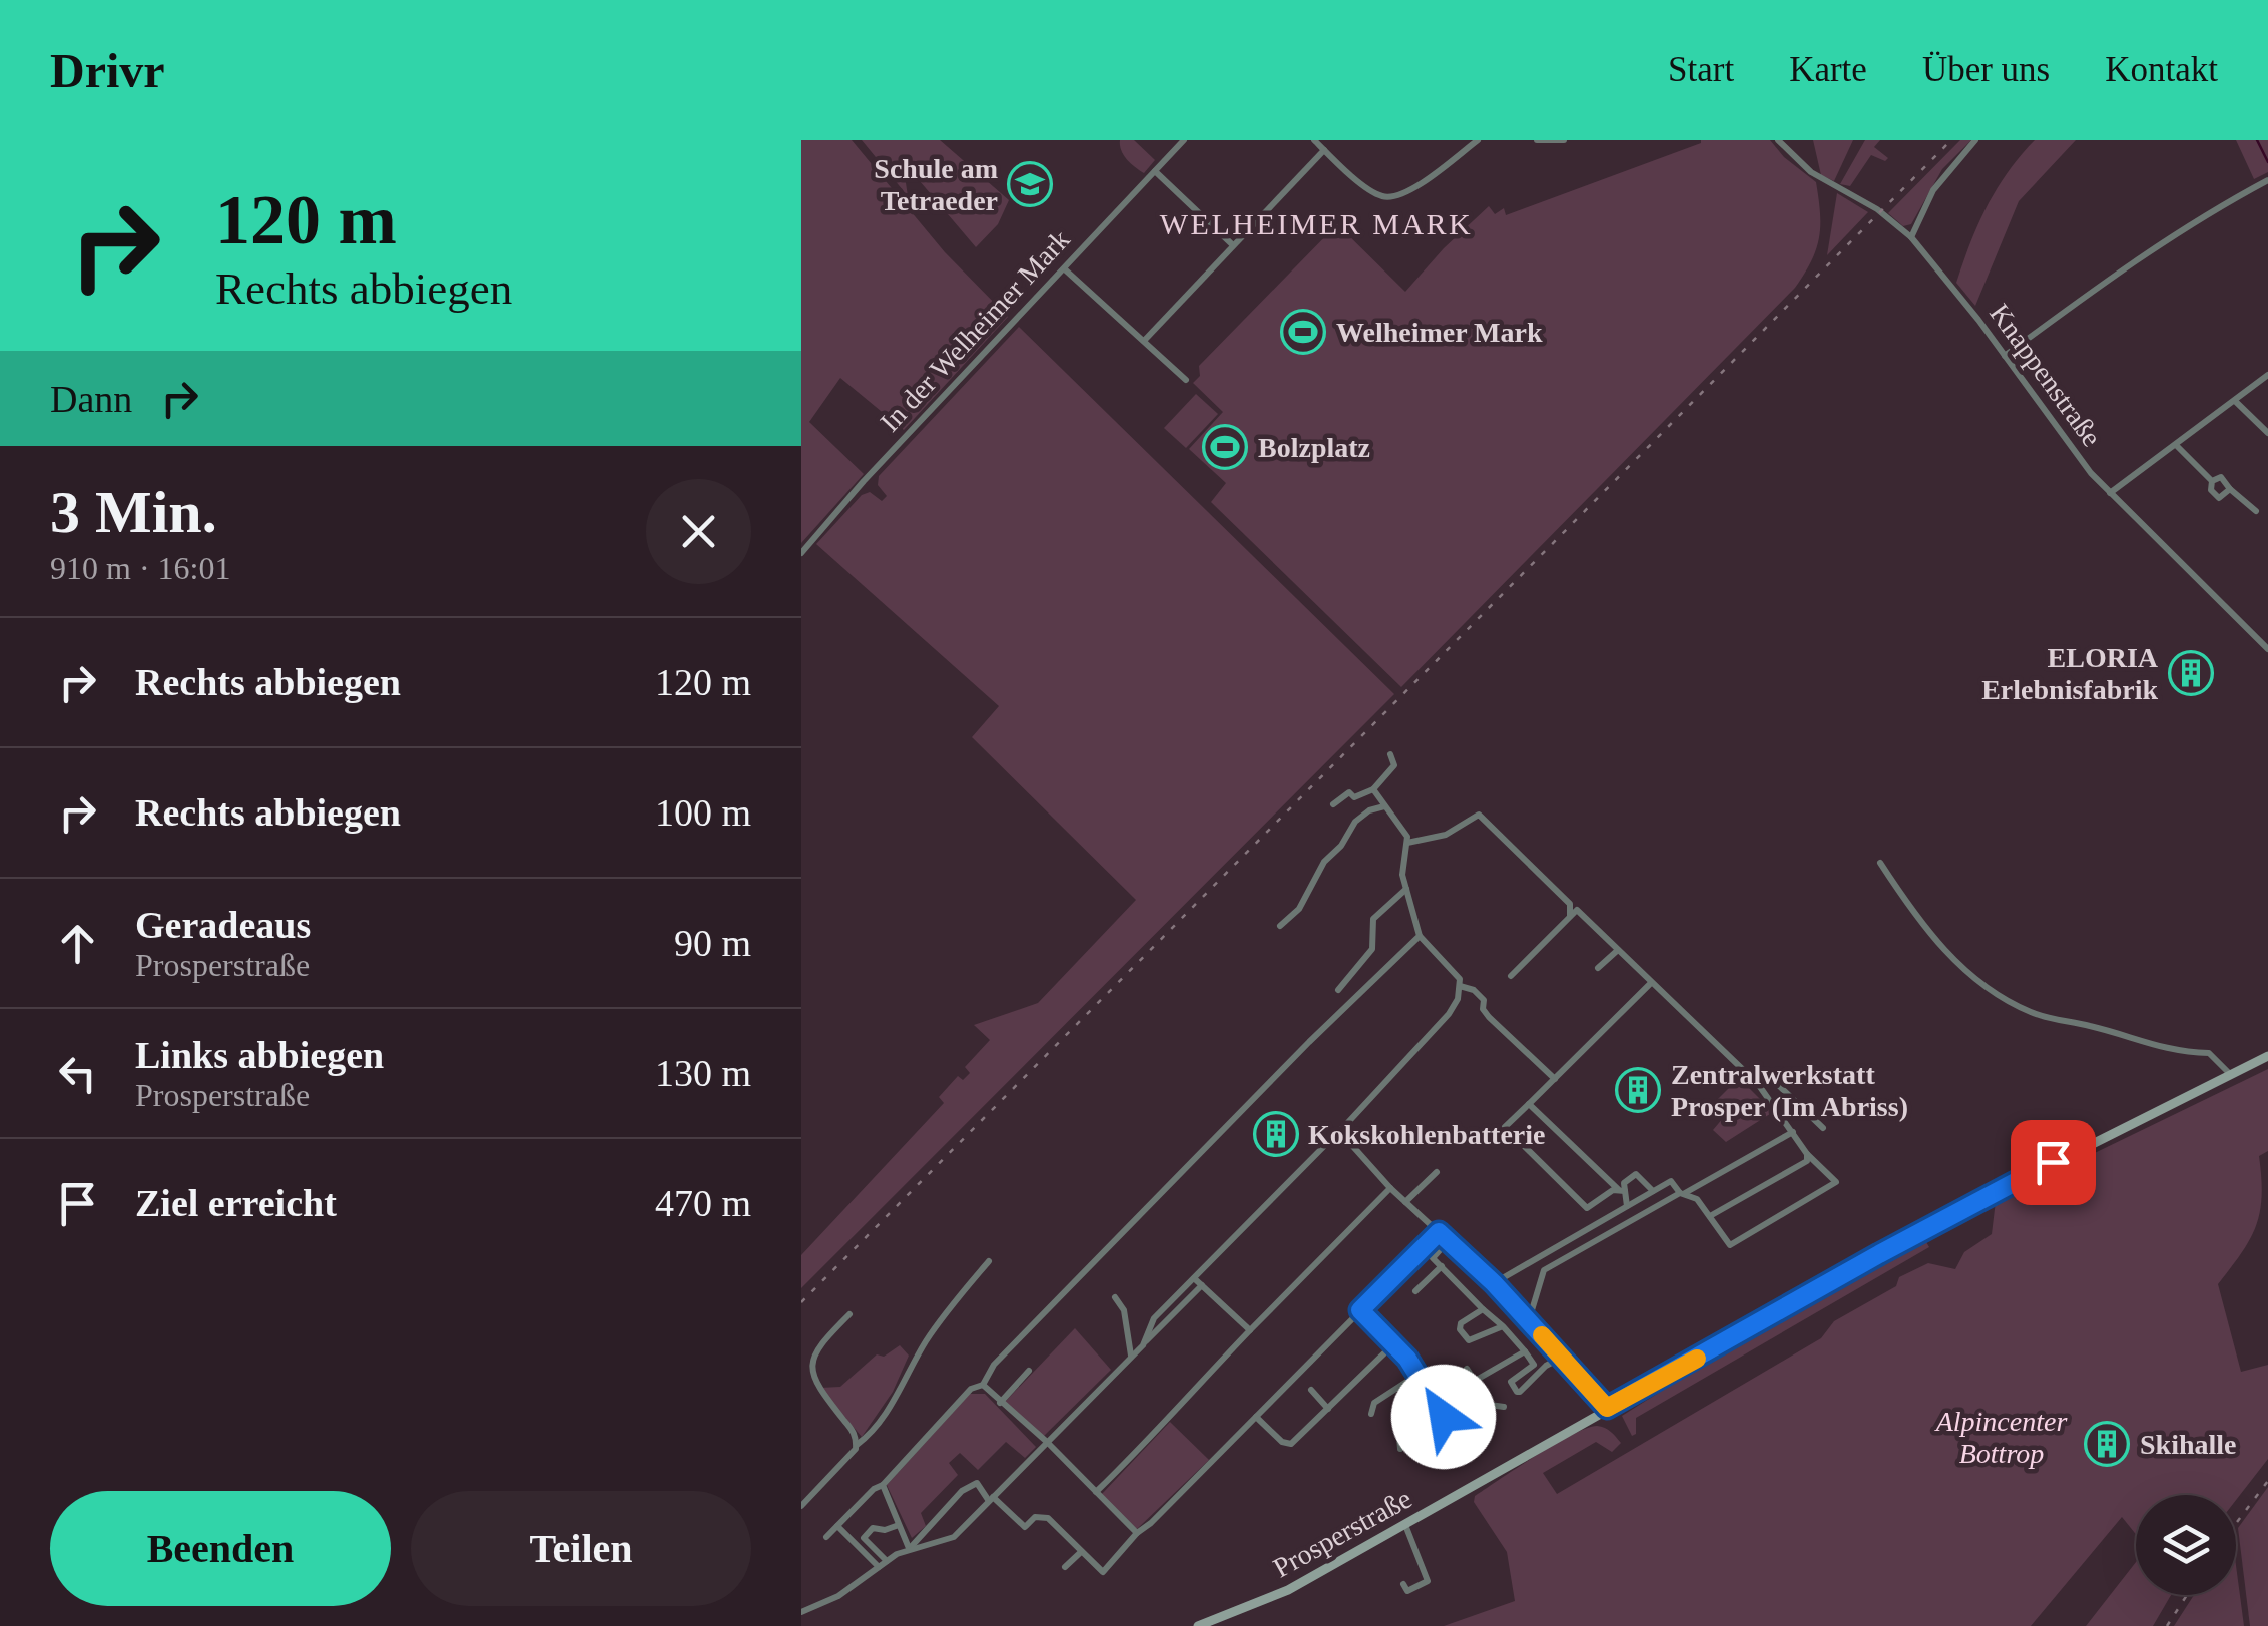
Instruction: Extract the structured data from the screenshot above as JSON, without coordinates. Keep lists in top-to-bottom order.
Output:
{
  "streets": {
    "main road": ["Prosperstraße"],
    "street": ["In der Welheimer Mark", "Knappenstraße"]
  },
  "districts": ["WELHEIMER MARK"],
  "parks": ["Alpincenter Bottrop"],
  "places": {
    "school or university": ["Schule am Tetraeder"],
    "sports": ["Welheimer Mark", "Bolzplatz"],
    "building": [
      "ELORIA Erlebnisfabrik",
      "Zentralwerkstatt Prosper (Im Abriss)",
      "Kokskohlenbatterie",
      "Skihalle"
    ]
  },
  "page": {
    "header": "Drivr",
    "nav": [
      "Start",
      "Karte",
      "Über uns",
      "Kontakt"
    ],
    "turn": ["120 m", "Rechts abbiegen"],
    "then": "Dann",
    "heading": ["3 Min.", "910 m · 16:01"],
    "list": [
      {
        "name": "Rechts abbiegen",
        "value": "120 m"
      },
      {
        "name": "Rechts abbiegen",
        "value": "100 m"
      },
      {
        "name": "Geradeaus",
        "note": "Prosperstraße",
        "value": "90 m"
      },
      {
        "name": "Links abbiegen",
        "note": "Prosperstraße",
        "value": "130 m"
      },
      {
        "name": "Ziel erreicht",
        "value": "470 m"
      }
    ],
    "buttons": ["Beenden", "Teilen"]
  }
}
